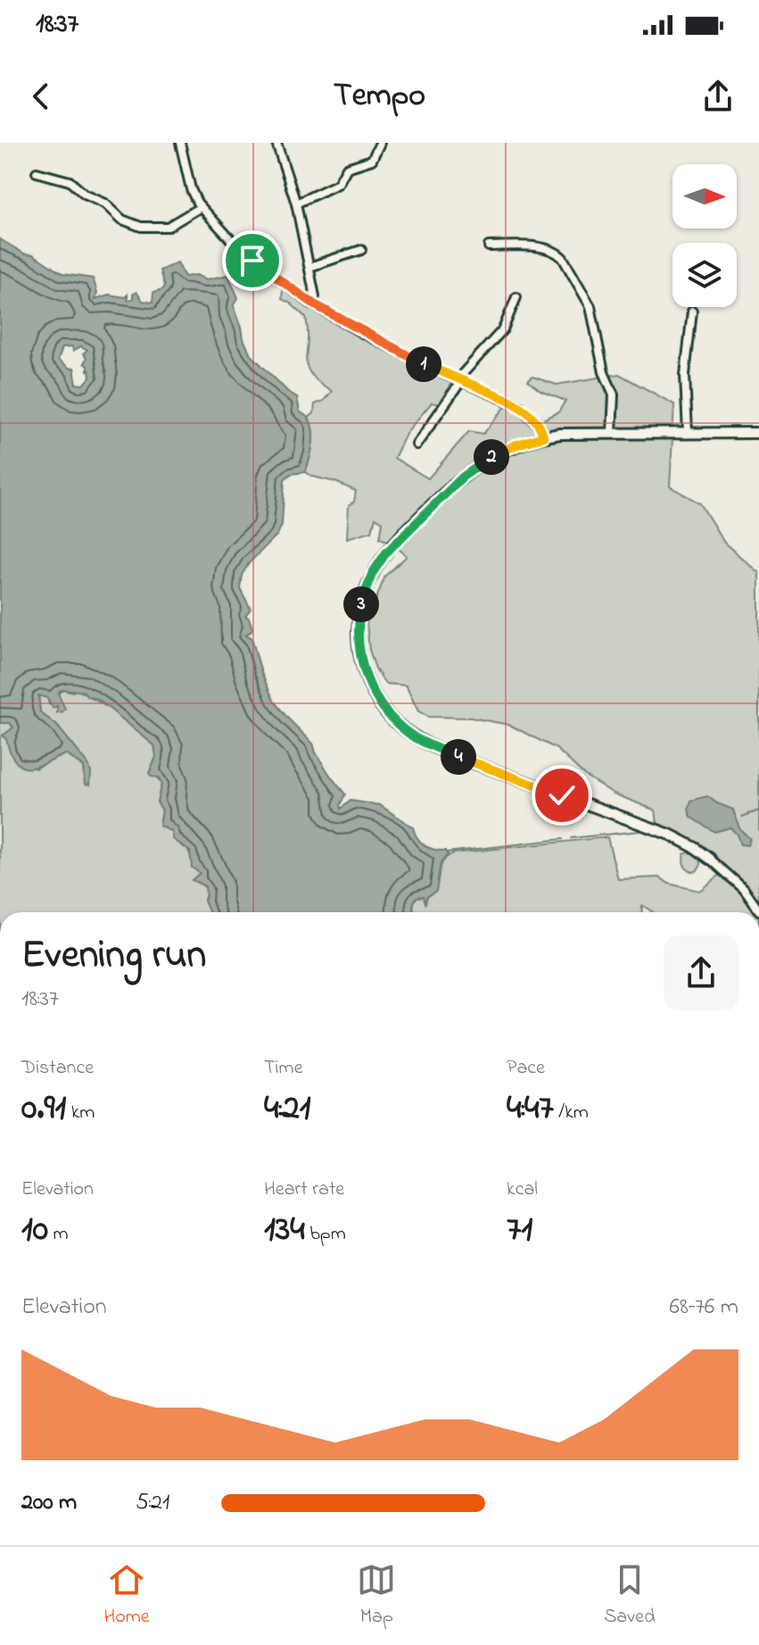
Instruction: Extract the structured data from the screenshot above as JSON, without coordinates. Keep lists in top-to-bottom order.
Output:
{
  "north": "right",
  "page": {
    "status": "18:37",
    "header": "Tempo",
    "pins": [
      "1",
      "2",
      "3",
      "4"
    ],
    "heading": ["Evening run", "18:37"],
    "stats": [
      ["Distance", "0.91 km"],
      ["Time", "4:21"],
      ["Pace", "4:47 /km"],
      ["Elevation", "10 m"],
      ["Heart rate", "134 bpm"],
      ["kcal", "71"]
    ],
    "chart": ["Elevation", "68–76 m"],
    "list": [
      {
        "name": "200 m",
        "note": "5:21"
      }
    ],
    "tabs": ["Home", "Map", "Saved"]
  }
}
